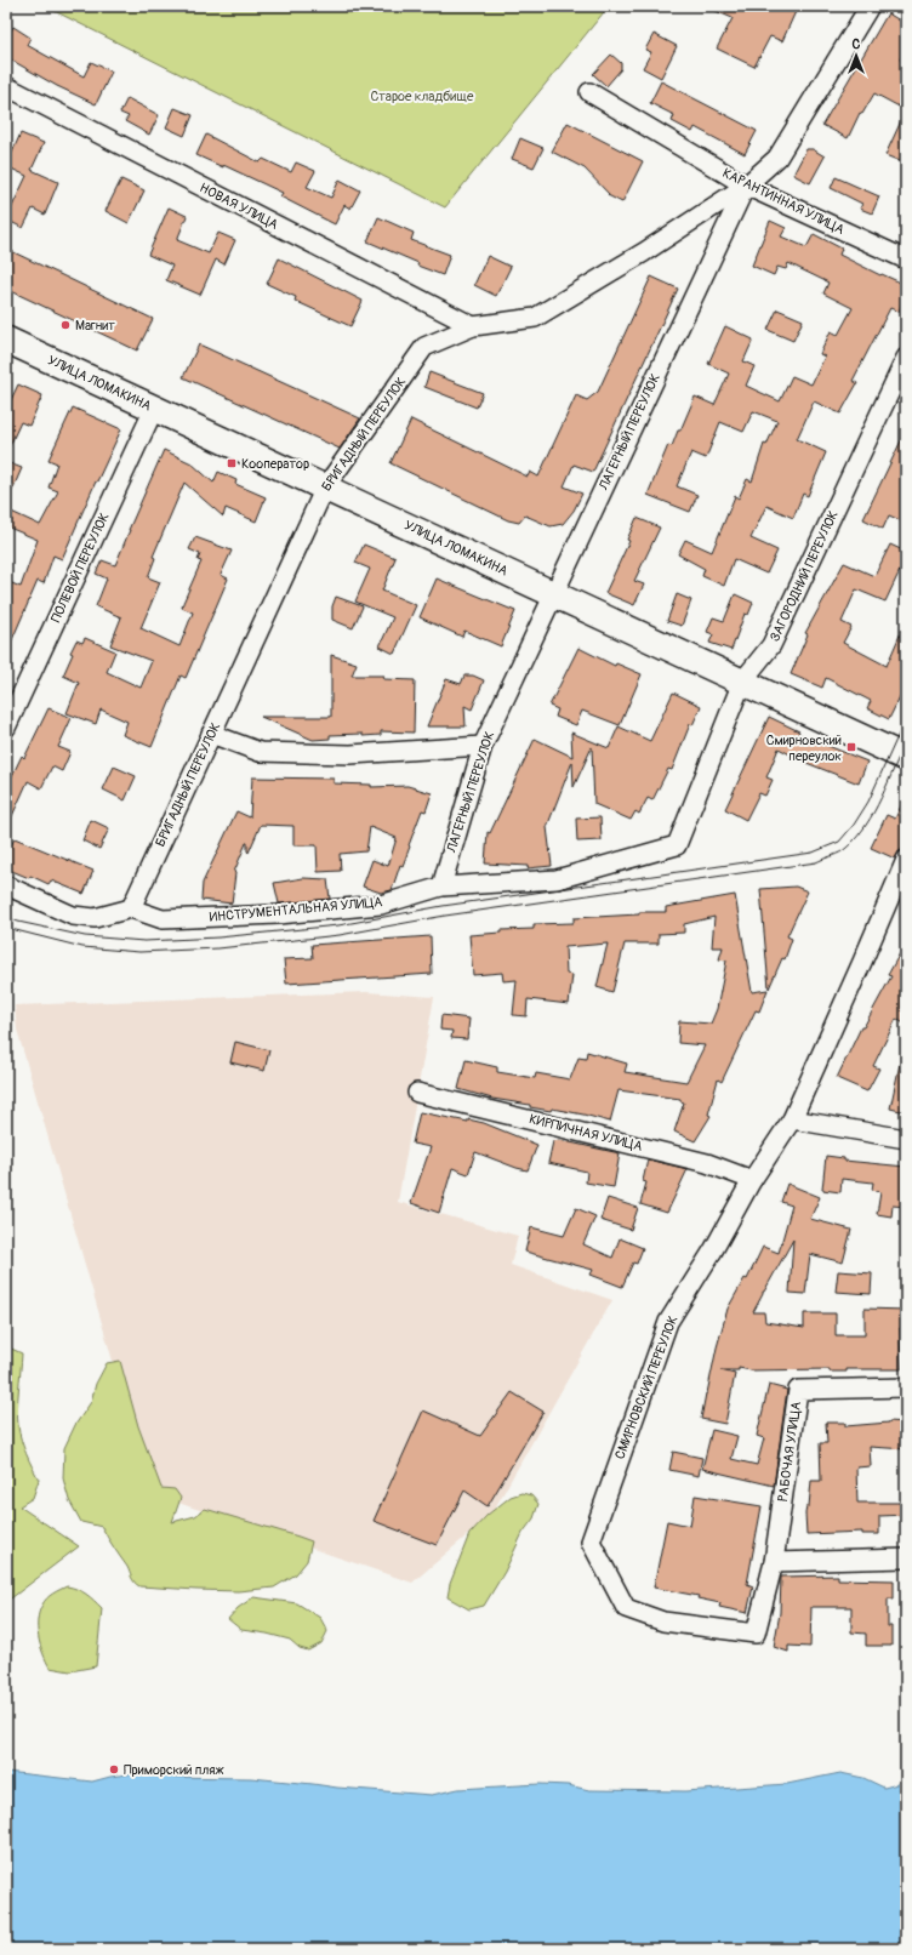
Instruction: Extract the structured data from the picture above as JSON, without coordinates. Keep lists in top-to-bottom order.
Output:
{
  "streets": {
    "main road": ["УЛИЦА ЛОМАКИНА"],
    "street": [
      "КАРАНТИННАЯ УЛИЦА",
      "НОВАЯ УЛИЦА",
      "ЛАГЕРНЫЙ ПЕРЕУЛОК",
      "БРИГАДНЫЙ ПЕРЕУЛОК",
      "ПОЛЕВОЙ ПЕРЕУЛОК",
      "ЗАГОРОДНИЙ ПЕРЕУЛОК",
      "ИНСТРУМЕНТАЛЬНАЯ УЛИЦА",
      "КИРПИЧНАЯ УЛИЦА",
      "СМИРНОВСКИЙ ПЕРЕУЛОК",
      "РАБОЧАЯ УЛИЦА"
    ]
  },
  "crossings": [
    ["КАРАНТИННАЯ УЛИЦА", "ЛАГЕРНЫЙ ПЕРЕУЛОК"],
    ["КАРАНТИННАЯ УЛИЦА", "БРИГАДНЫЙ ПЕРЕУЛОК"],
    ["НОВАЯ УЛИЦА", "БРИГАДНЫЙ ПЕРЕУЛОК"],
    ["УЛИЦА ЛОМАКИНА", "ЛАГЕРНЫЙ ПЕРЕУЛОК"],
    ["УЛИЦА ЛОМАКИНА", "БРИГАДНЫЙ ПЕРЕУЛОК"],
    ["УЛИЦА ЛОМАКИНА", "ПОЛЕВОЙ ПЕРЕУЛОК"],
    ["УЛИЦА ЛОМАКИНА", "ЗАГОРОДНИЙ ПЕРЕУЛОК"],
    ["ЛАГЕРНЫЙ ПЕРЕУЛОК", "БРИГАДНЫЙ ПЕРЕУЛОК"],
    ["ЛАГЕРНЫЙ ПЕРЕУЛОК", "ИНСТРУМЕНТАЛЬНАЯ УЛИЦА"],
    ["БРИГАДНЫЙ ПЕРЕУЛОК", "ИНСТРУМЕНТАЛЬНАЯ УЛИЦА"],
    ["ЗАГОРОДНИЙ ПЕРЕУЛОК", "ИНСТРУМЕНТАЛЬНАЯ УЛИЦА"],
    ["КИРПИЧНАЯ УЛИЦА", "СМИРНОВСКИЙ ПЕРЕУЛОК"],
    ["СМИРНОВСКИЙ ПЕРЕУЛОК", "РАБОЧАЯ УЛИЦА"]
  ],
  "parks": ["Старое кладбище"],
  "places": {
    "other": ["Магнит", "Приморский пляж"],
    "transit": ["Кооператор", "Смирновский переулок"]
  },
  "north": "top"
}
